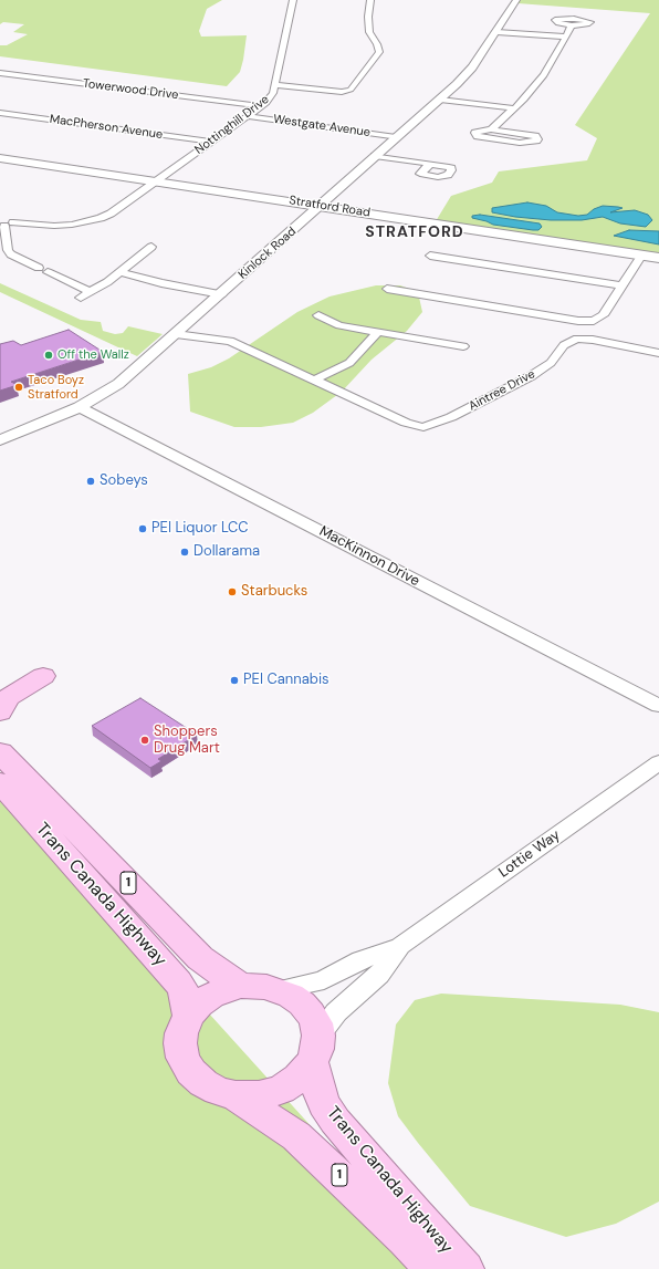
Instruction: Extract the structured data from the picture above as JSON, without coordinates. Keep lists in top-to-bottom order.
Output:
{
  "streets": {
    "highway": ["1", "Trans Canada Highway"],
    "main road": ["Stratford Road"],
    "street": [
      "Towerwood Drive",
      "Nottinghill Drive",
      "Westgate Avenue",
      "MacPherson Avenue",
      "Kinlock Road",
      "Aintree Drive",
      "MacKinnon Drive",
      "Lottie Way"
    ]
  },
  "crossings": [
    ["Towerwood Drive", "Nottinghill Drive"],
    ["Nottinghill Drive", "Westgate Avenue"],
    ["Nottinghill Drive", "MacPherson Avenue"],
    ["Nottinghill Drive", "Stratford Road"],
    ["Westgate Avenue", "Kinlock Road"],
    ["Stratford Road", "Kinlock Road"],
    ["Kinlock Road", "MacKinnon Drive"],
    ["Lottie Way", "Trans Canada Highway"]
  ],
  "districts": ["STRATFORD"],
  "places": [
    "Off the Wallz",
    "Taco Boyz Stratford",
    "Sobeys",
    "PEI Liquor LCC",
    "Dollarama",
    "Starbucks",
    "PEI Cannabis",
    "Shoppers Drug Mart"
  ]
}
